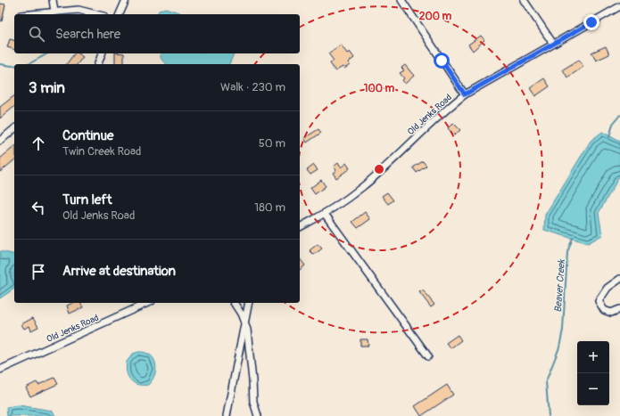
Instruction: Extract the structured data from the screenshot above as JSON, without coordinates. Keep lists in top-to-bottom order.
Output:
{
  "streets": {
    "street": ["Old Jenks Road"]
  },
  "water": ["Beaver Creek"],
  "page": {
    "search": "Search here",
    "heading": ["3 min", "Walk · 230 m"],
    "list": [
      ["Continue", "Twin Creek Road", "50 m"],
      ["Turn left", "Old Jenks Road", "180 m"],
      "Arrive at destination"
    ],
    "map_buttons": ["+", "−"]
  },
  "rings": ["200 m", "100 m"]
}
